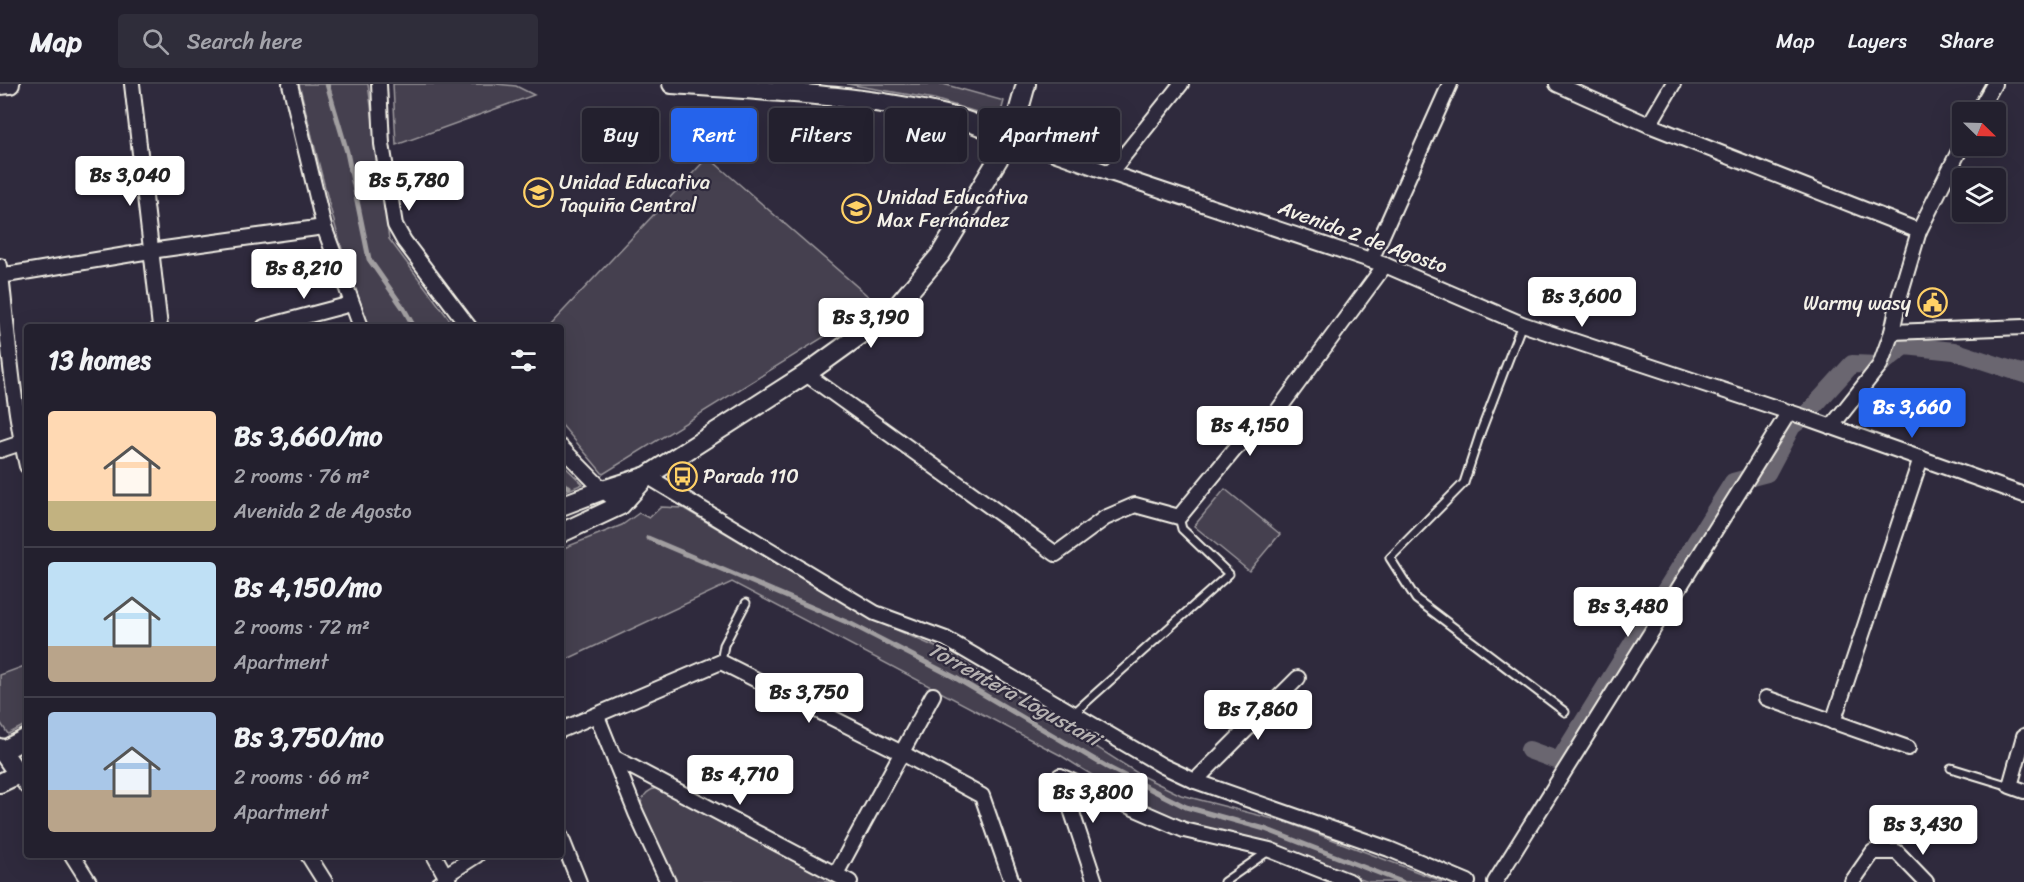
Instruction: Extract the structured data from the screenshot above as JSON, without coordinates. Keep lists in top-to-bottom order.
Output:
{
  "streets": {
    "main road": ["Avenida 2 de Agosto"]
  },
  "water": ["Torrentera Logustani"],
  "places": {
    "school or university": ["Unidad Educativa Taquiña Central", "Unidad Educativa Max Fernández"],
    "public building": ["Warmy wasy"],
    "bus stop": ["Parada 110"]
  },
  "north": "bottom right",
  "page": {
    "header": "Map",
    "search": "Search here",
    "nav": ["Map", "Layers", "Share"],
    "chip": [
      "Buy",
      "Rent",
      "Filters",
      "New",
      "Apartment"
    ],
    "price": [
      "Bs 3,040",
      "Bs 5,780",
      "Bs 8,210",
      "Bs 3,600",
      "Bs 3,190",
      "Bs 3,660",
      "Bs 4,150",
      "Bs 3,480",
      "Bs 3,750",
      "Bs 7,860",
      "Bs 4,710",
      "Bs 3,800",
      "Bs 3,430"
    ],
    "heading": "13 homes",
    "list": [
      {
        "name": "Bs 3,660/mo",
        "note": "2 rooms · 76 m² · Avenida 2 de Agosto"
      },
      {
        "name": "Bs 4,150/mo",
        "note": "2 rooms · 72 m² · Apartment"
      },
      {
        "name": "Bs 3,750/mo",
        "note": "2 rooms · 66 m² · Apartment"
      }
    ]
  }
}
